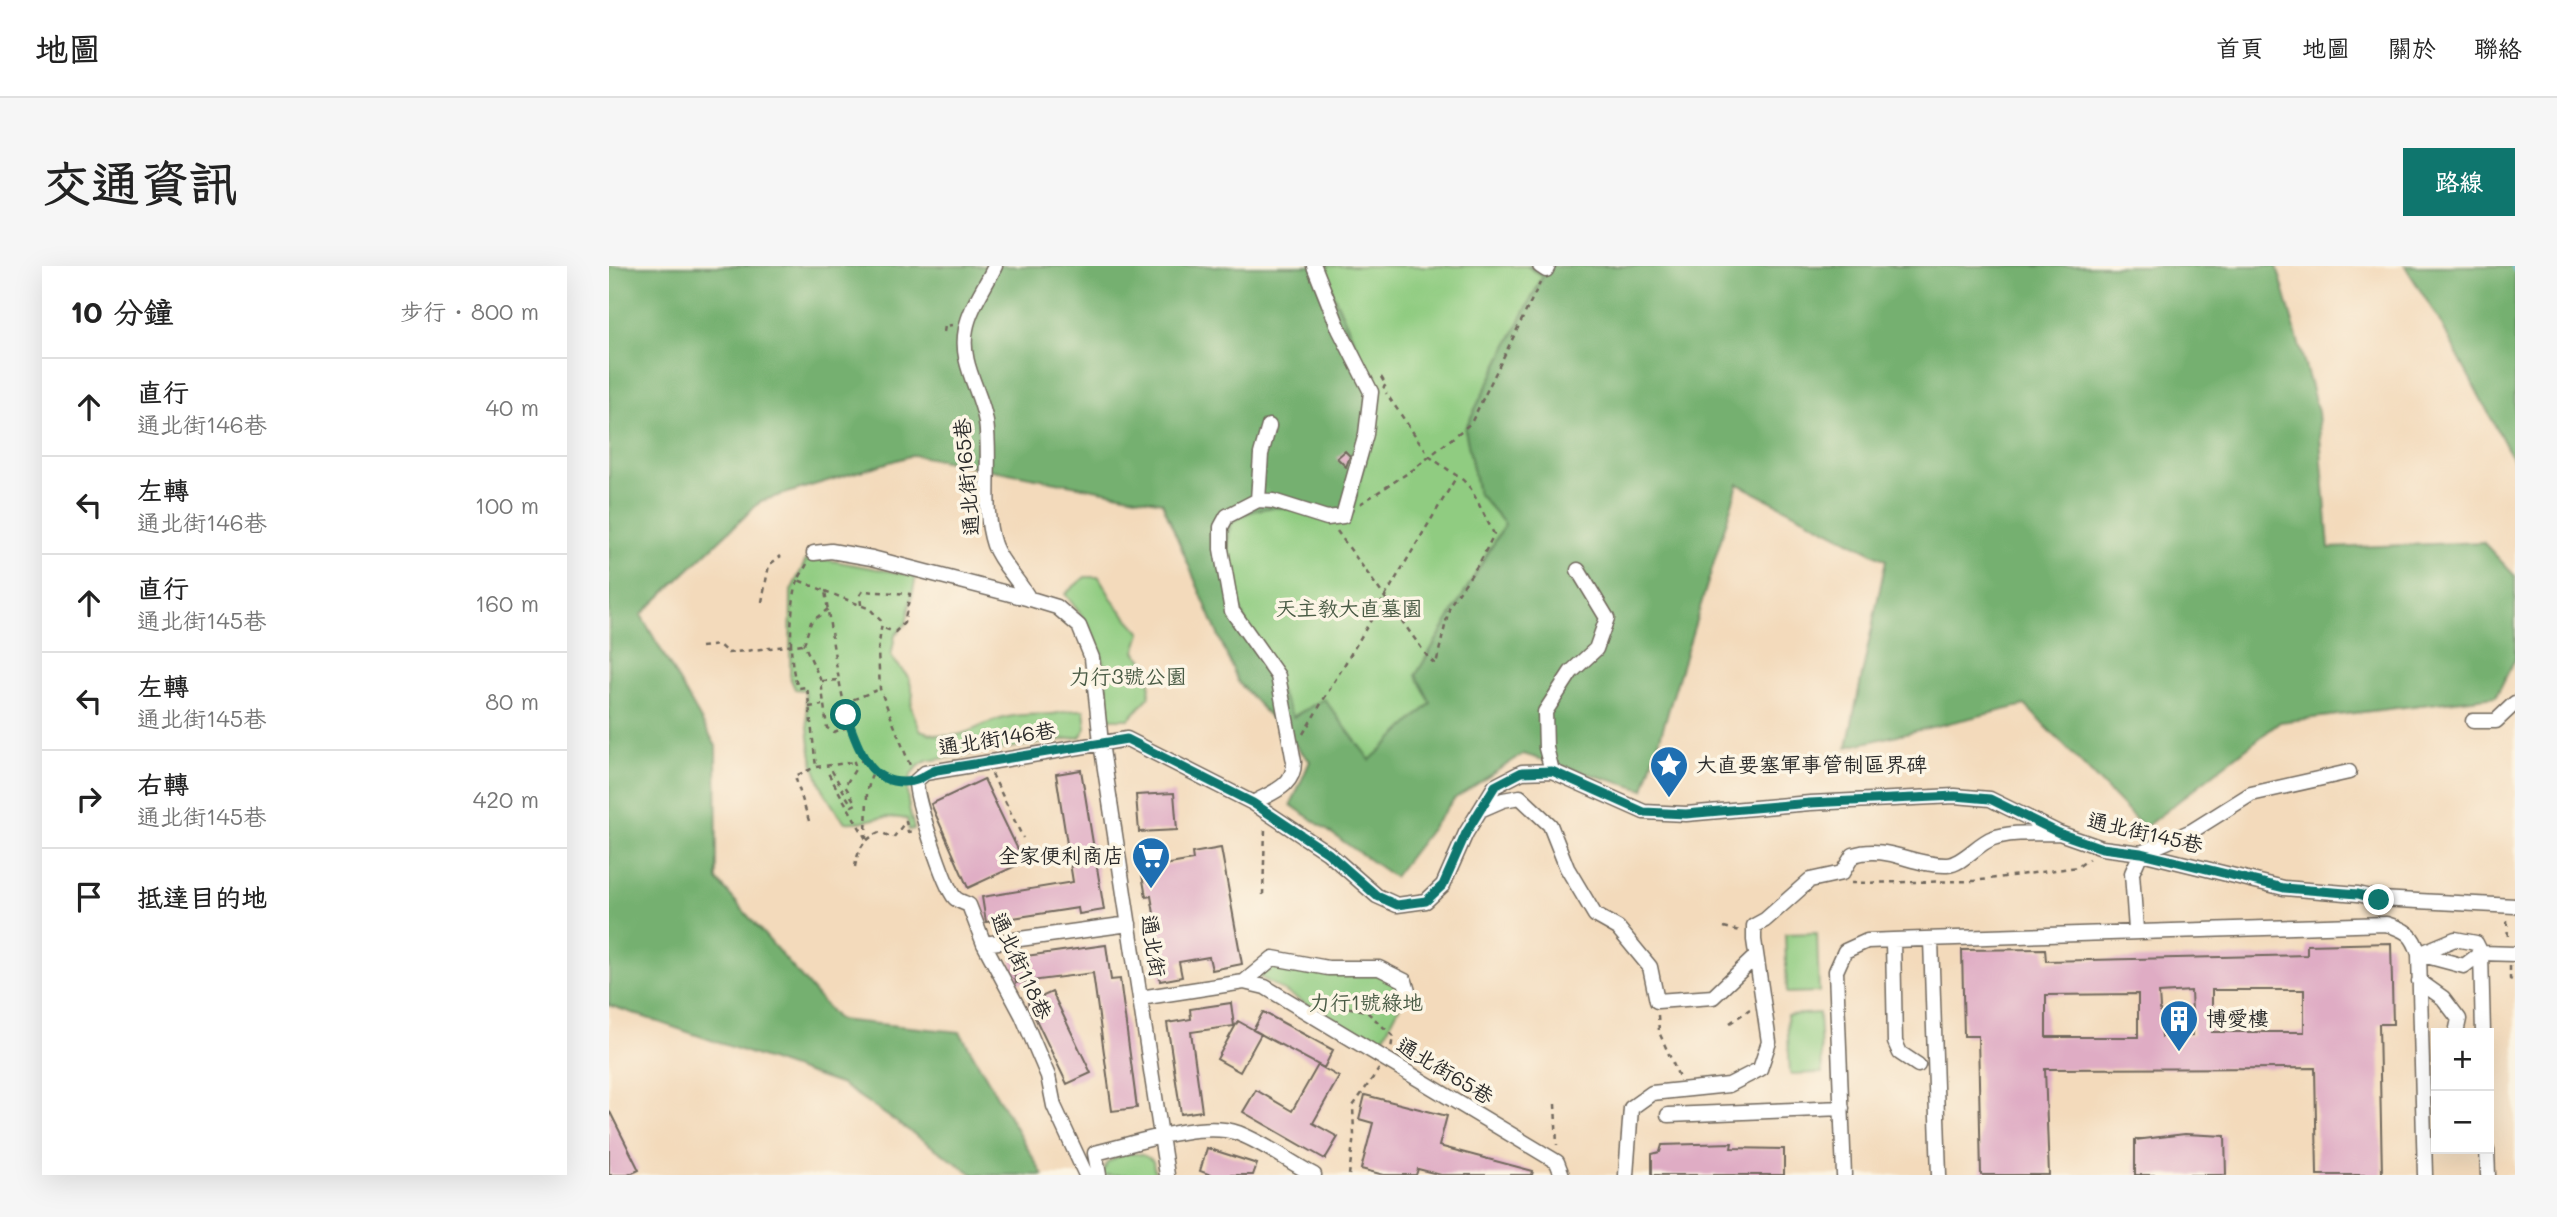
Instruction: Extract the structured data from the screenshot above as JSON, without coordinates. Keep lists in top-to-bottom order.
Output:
{
  "streets": {
    "street": [
      "通北街165巷",
      "通北街146巷",
      "通北街145巷",
      "通北街",
      "通北街118巷",
      "通北街65巷"
    ]
  },
  "crossings": [
    ["通北街165巷", "通北街"],
    ["通北街146巷", "通北街145巷"],
    ["通北街146巷", "通北街"],
    ["通北街146巷", "通北街118巷"],
    ["通北街145巷", "通北街"]
  ],
  "parks": ["天主教大直墓園", "力行3號公園", "力行1號綠地"],
  "places": {
    "place": ["大直要塞軍事管制區界碑"],
    "supermarket": ["全家便利商店"],
    "building": ["博愛樓"]
  },
  "page": {
    "header": "地圖",
    "nav": [
      "首頁",
      "地圖",
      "關於",
      "聯絡"
    ],
    "buttons": "路線",
    "title": "交通資訊",
    "heading": ["10 分鐘", "步行 · 800 m"],
    "list": [
      ["直行", "通北街146巷", "40 m"],
      ["左轉", "通北街146巷", "100 m"],
      ["直行", "通北街145巷", "160 m"],
      ["左轉", "通北街145巷", "80 m"],
      ["右轉", "通北街145巷", "420 m"],
      "抵達目的地"
    ],
    "map_buttons": ["+", "−"]
  }
}
